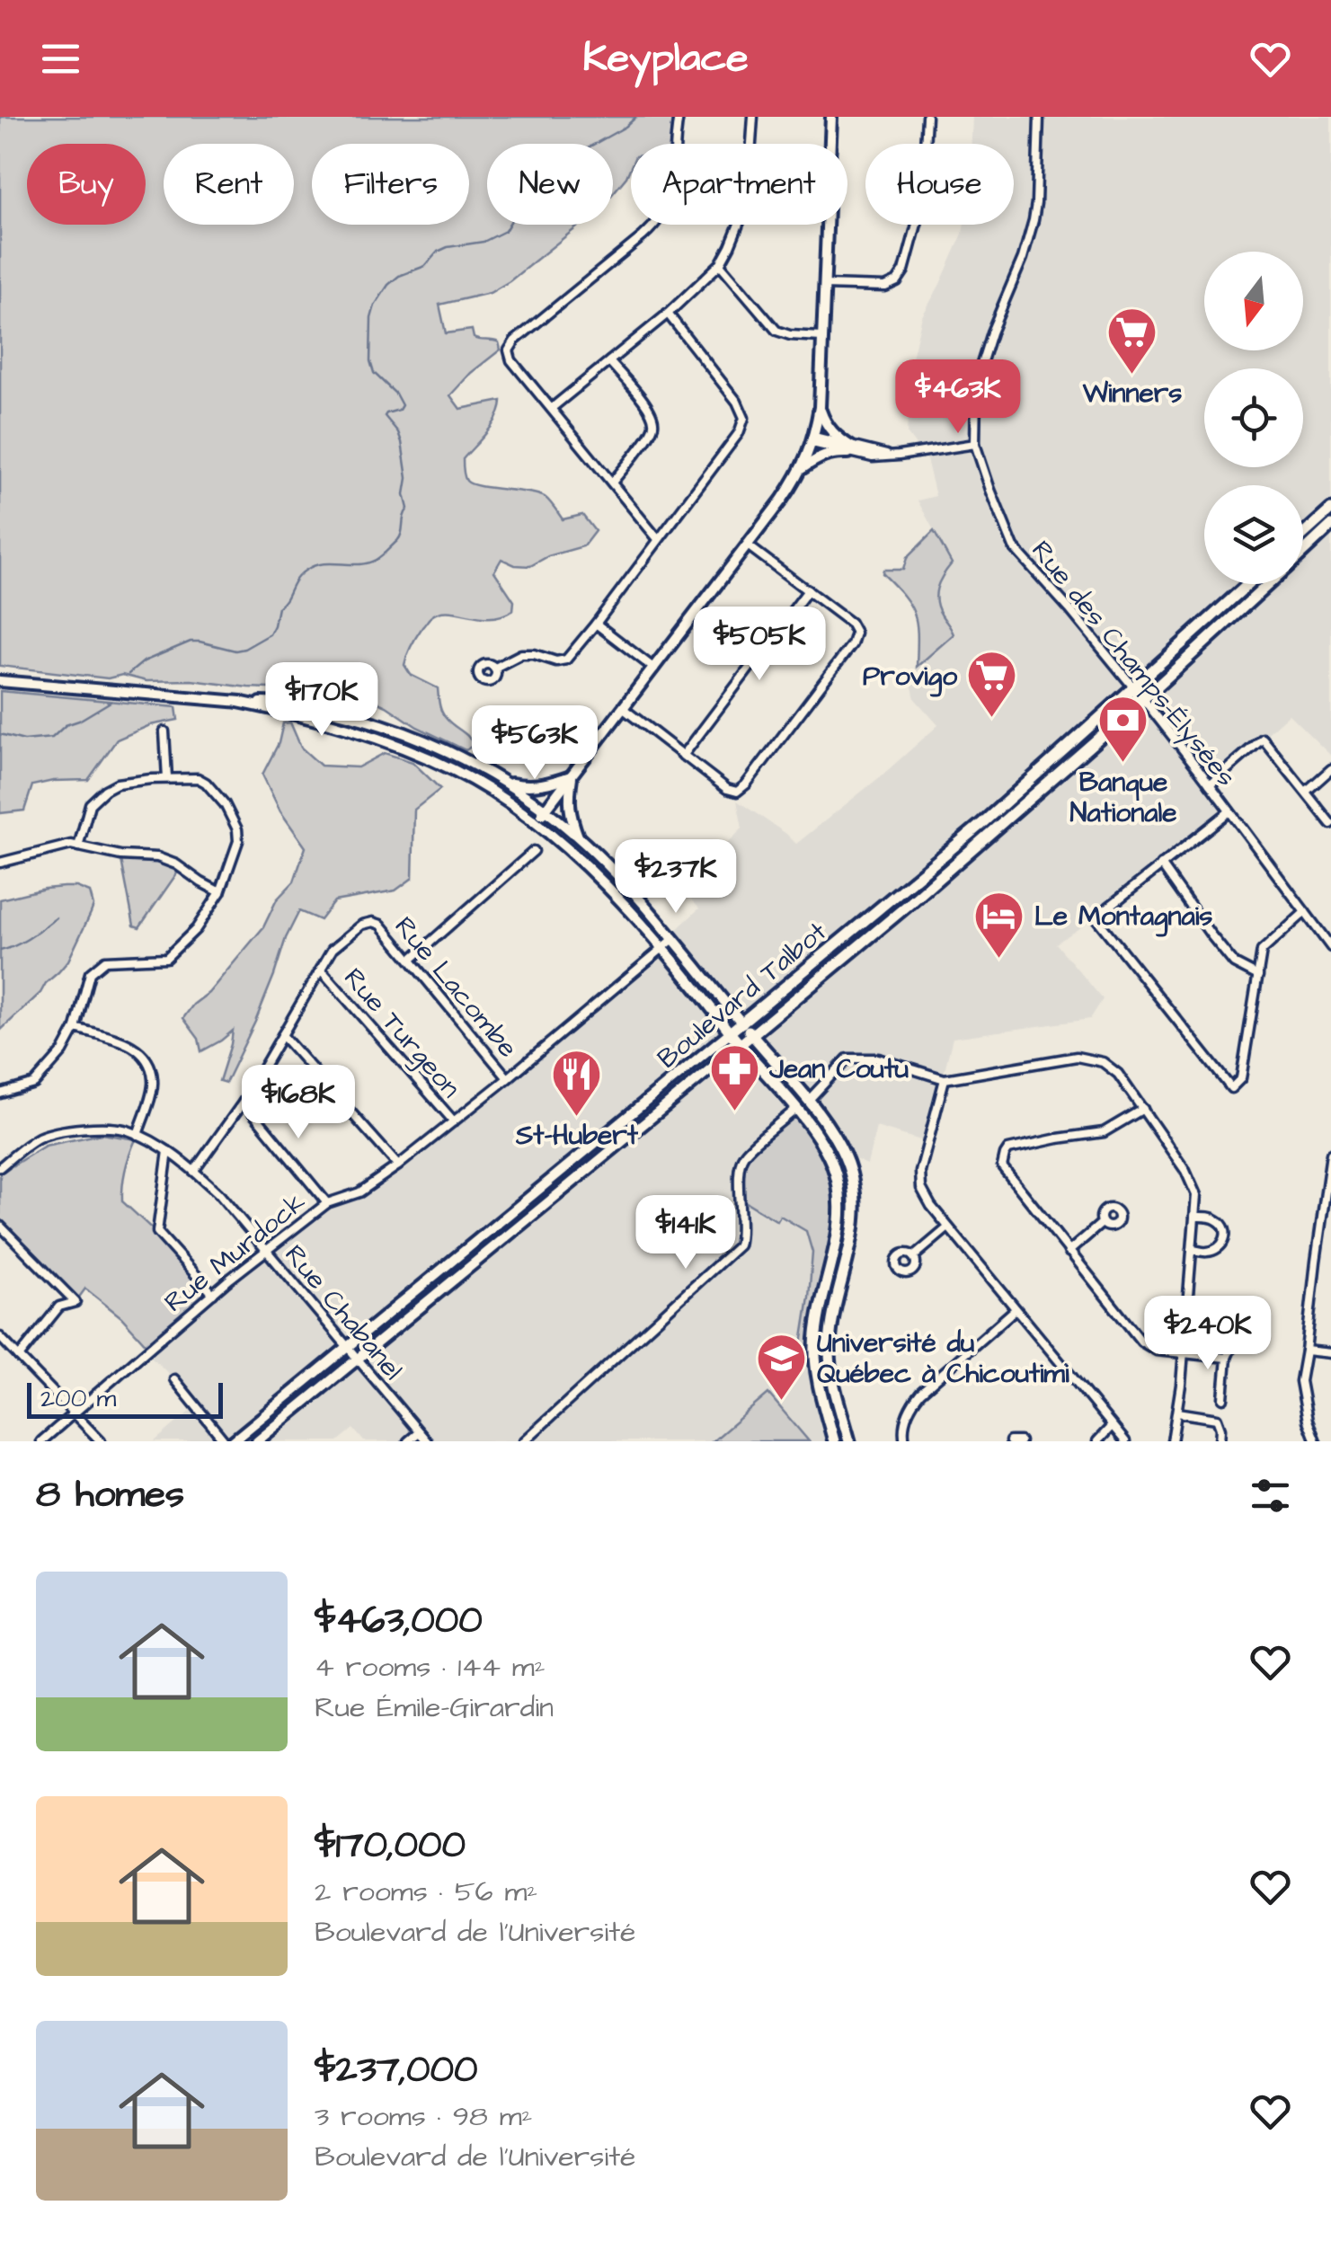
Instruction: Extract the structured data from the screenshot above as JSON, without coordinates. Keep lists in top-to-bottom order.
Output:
{
  "streets": {
    "main road": ["Boulevard Talbot"],
    "street": [
      "Rue des Champs-Élysées",
      "Rue Lacombe",
      "Rue Turgeon",
      "Rue Murdock",
      "Rue Chabanel"
    ]
  },
  "crossings": [
    ["Rue des Champs-Élysées", "Boulevard Talbot"],
    ["Rue Lacombe", "Rue Turgeon"],
    ["Rue Lacombe", "Rue Murdock"],
    ["Boulevard Talbot", "Rue Chabanel"],
    ["Rue Turgeon", "Rue Murdock"],
    ["Rue Murdock", "Rue Chabanel"]
  ],
  "places": {
    "supermarket": ["Winners", "Provigo"],
    "bank": ["Banque Nationale"],
    "hotel": ["Le Montagnais"],
    "pharmacy": ["Jean Coutu"],
    "restaurant": ["St-Hubert"],
    "school or university": ["Université du Québec à Chicoutimi"]
  },
  "scale_bar": "200 m",
  "north": "bottom",
  "page": {
    "header": "Keyplace",
    "chip": [
      "Buy",
      "Rent",
      "Filters",
      "New",
      "Apartment",
      "House"
    ],
    "price": [
      "$463K",
      "$505K",
      "$170K",
      "$563K",
      "$237K",
      "$168K",
      "$141K",
      "$240K"
    ],
    "scale": "200 m",
    "heading": "8 homes",
    "list": [
      {
        "name": "$463,000",
        "note": "4 rooms · 144 m² · Rue Émile-Girardin"
      },
      {
        "name": "$170,000",
        "note": "2 rooms · 56 m² · Boulevard de l'Université"
      },
      {
        "name": "$237,000",
        "note": "3 rooms · 98 m² · Boulevard de l'Université"
      }
    ]
  }
}
